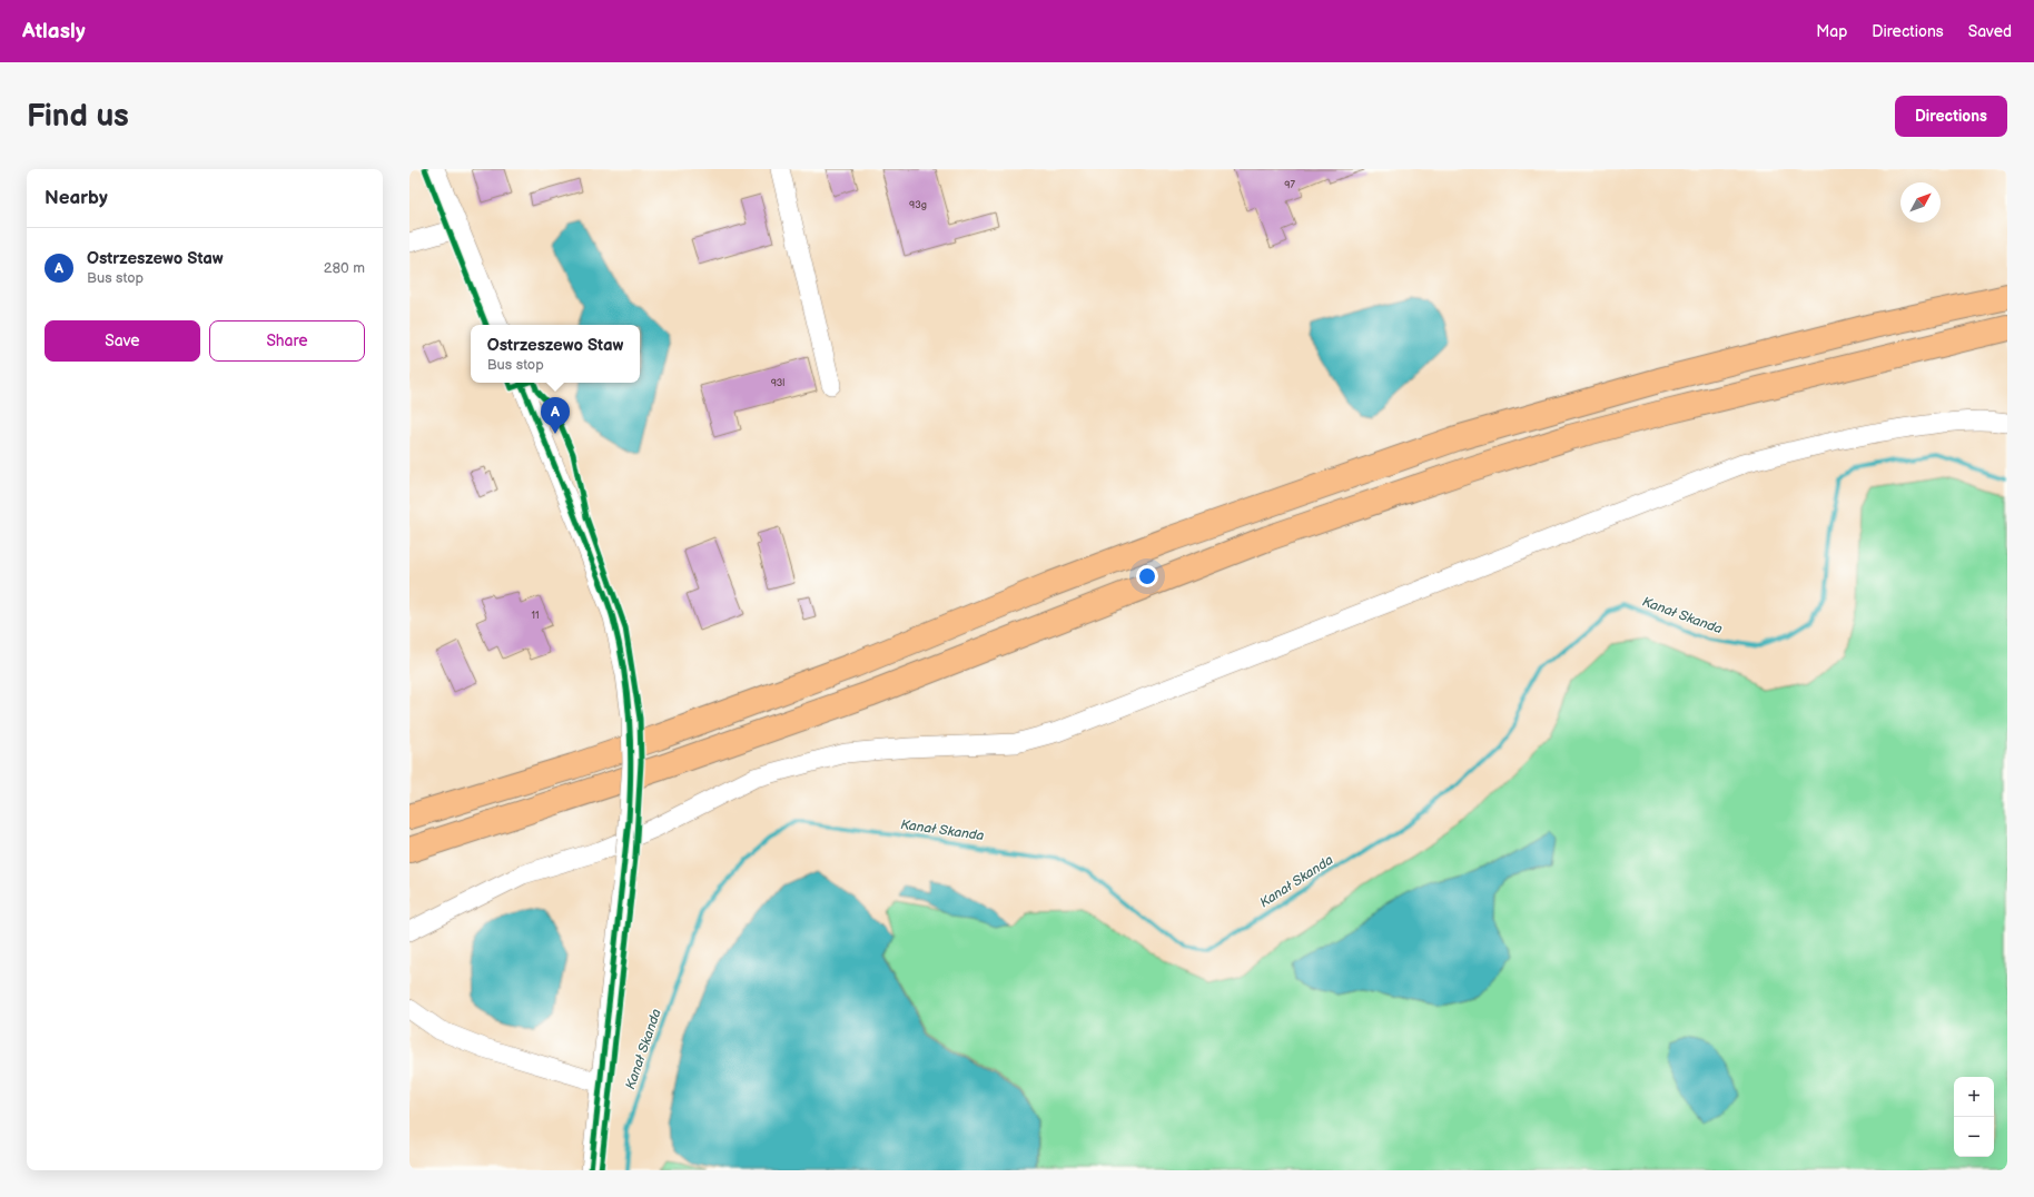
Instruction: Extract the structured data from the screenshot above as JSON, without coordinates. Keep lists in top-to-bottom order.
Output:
{
  "water": ["Kanał Skanda"],
  "house_numbers": [
    "97",
    "93g",
    "93l",
    "11"
  ],
  "north": "top right",
  "page": {
    "header": "Atlasly",
    "nav": ["Map", "Directions", "Saved"],
    "buttons": [
      "Directions",
      ["Save", "Share"]
    ],
    "title": "Find us",
    "heading": "Nearby",
    "list": [
      {
        "mark": "A",
        "name": "Ostrzeszewo Staw",
        "note": "Bus stop",
        "value": "280 m"
      }
    ],
    "popup": ["Ostrzeszewo Staw", "Bus stop"],
    "pins": "A",
    "map_buttons": ["+", "−"]
  }
}
